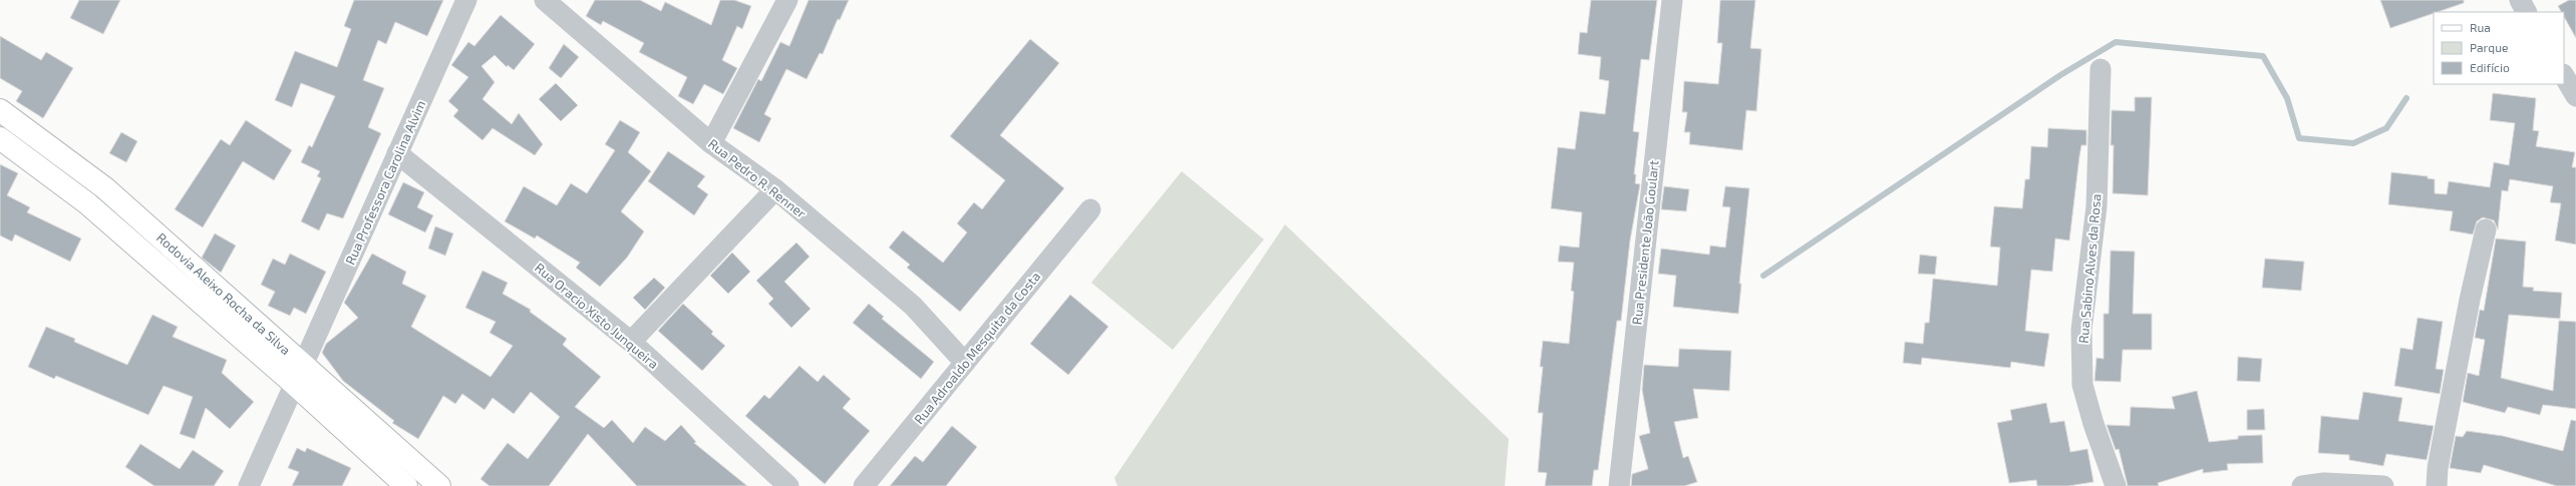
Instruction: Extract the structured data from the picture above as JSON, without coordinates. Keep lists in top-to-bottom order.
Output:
{
  "streets": {
    "main road": ["Rodovia Aleixo Rocha da Silva"],
    "street": [
      "Rua Pedro R. Renner",
      "Rua Professora Carolina Alvim",
      "Rua Presidente João Goulart",
      "Rua Sabino Alves da Rosa",
      "Rua Oracio Xisto Junqueira",
      "Rua Adroaldo Mesquita da Costa"
    ]
  },
  "crossings": [
    ["Rua Pedro R. Renner", "Rua Adroaldo Mesquita da Costa"],
    ["Rua Professora Carolina Alvim", "Rodovia Aleixo Rocha da Silva"],
    ["Rua Professora Carolina Alvim", "Rua Oracio Xisto Junqueira"]
  ],
  "legend": ["Rua", "Parque", "Edifício"]
}
